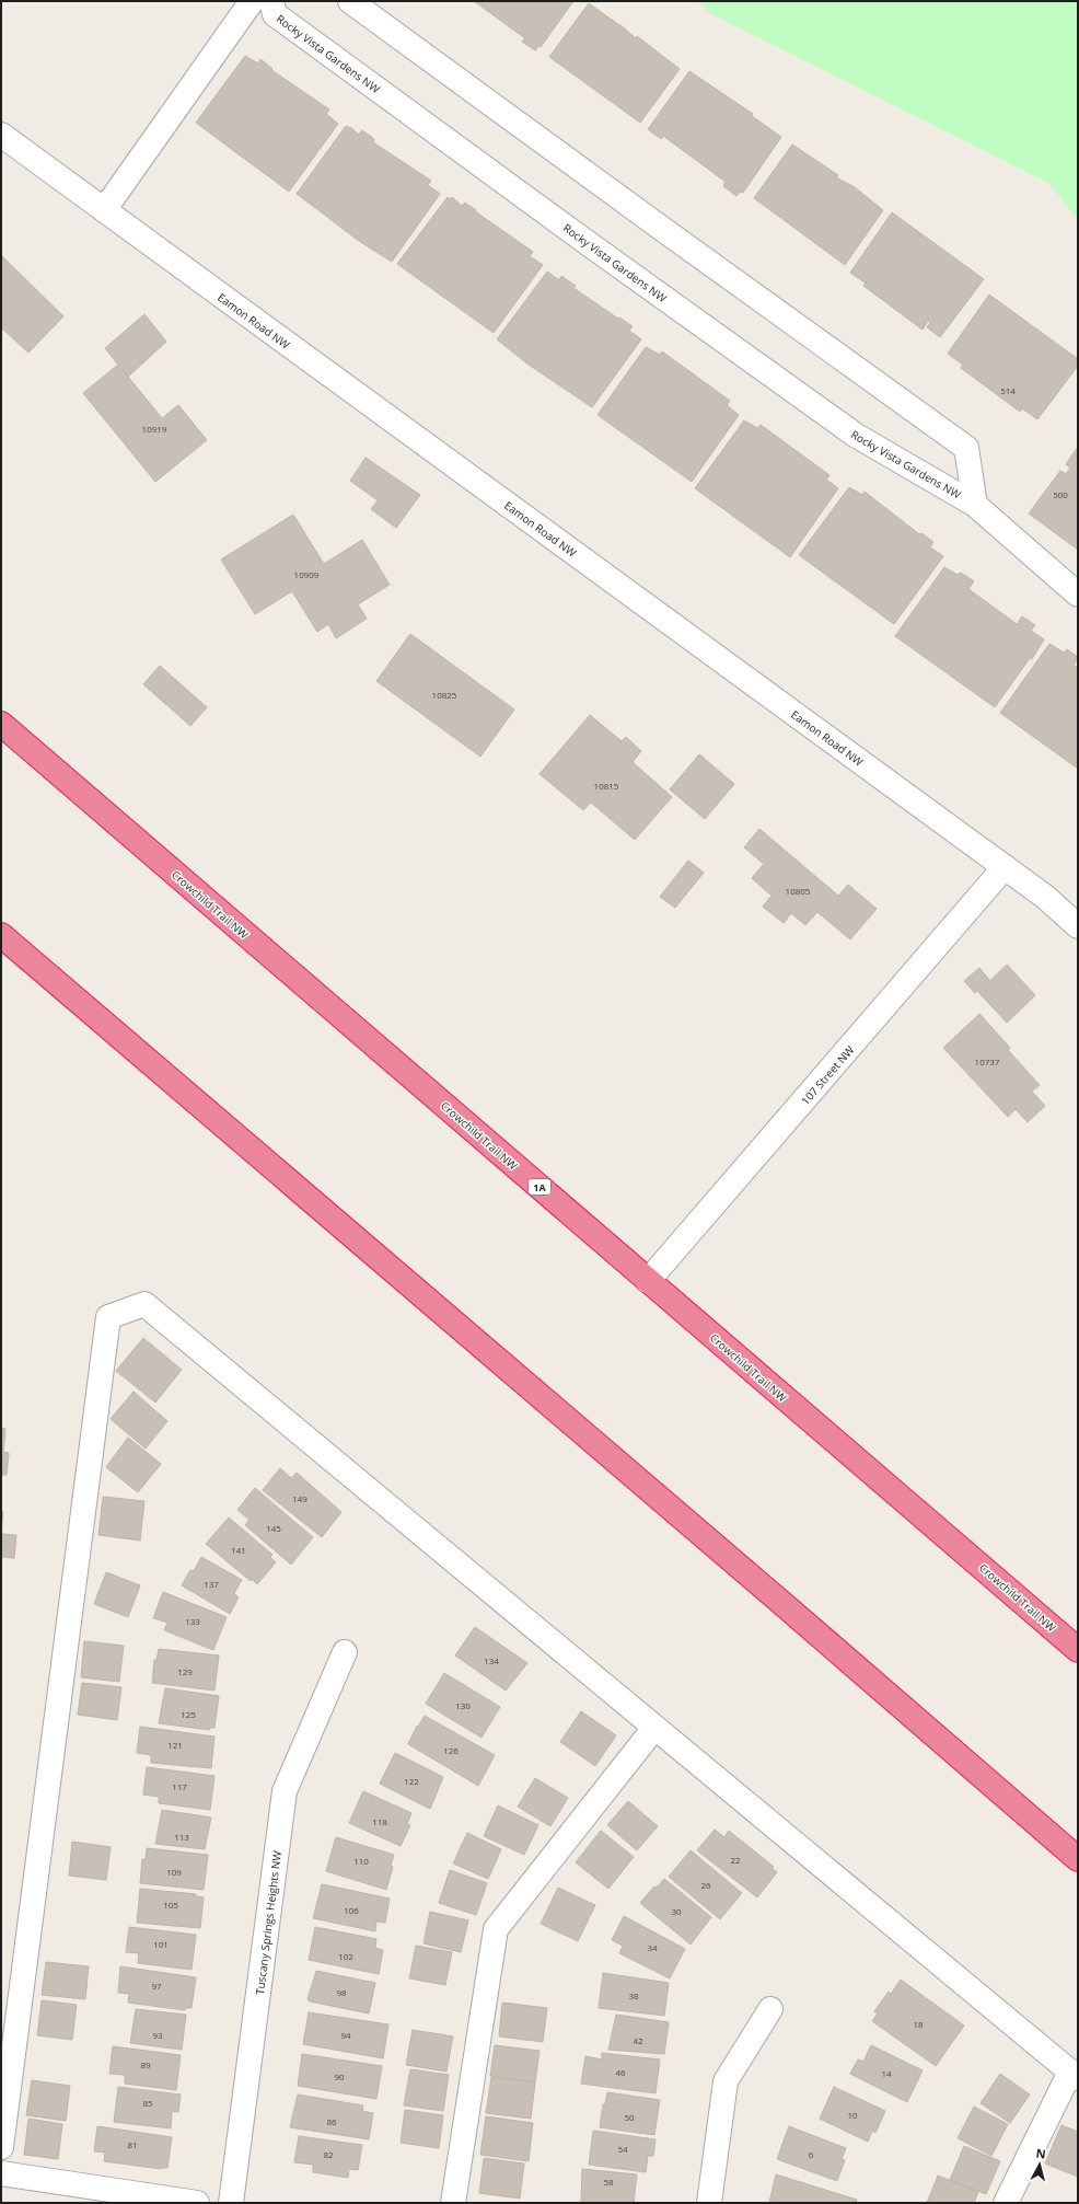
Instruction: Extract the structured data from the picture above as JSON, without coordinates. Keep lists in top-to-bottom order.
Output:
{
  "streets": {
    "highway": ["Crowchild Trail NW", "1A"],
    "street": [
      "Rocky Vista Gardens NW",
      "Eamon Road NW",
      "107 Street NW",
      "Tuscany Springs Heights NW"
    ]
  },
  "crossings": [
    ["Eamon Road NW", "107 Street NW"],
    ["Crowchild Trail NW", "107 Street NW"]
  ],
  "house_numbers": [
    "514",
    "10919",
    "500",
    "10909",
    "10825",
    "10815",
    "10805",
    "10737",
    "149",
    "145",
    "141",
    "137",
    "133",
    "134",
    "129",
    "130",
    "125",
    "121",
    "126",
    "122",
    "117",
    "118",
    "113",
    "22",
    "110",
    "109",
    "26",
    "105",
    "106",
    "30",
    "101",
    "34",
    "102",
    "97",
    "98",
    "38",
    "18",
    "93",
    "94",
    "42",
    "89",
    "46",
    "14",
    "90",
    "85",
    "10",
    "50",
    "86",
    "81",
    "54",
    "82",
    "6",
    "58"
  ],
  "north": "top"
}
